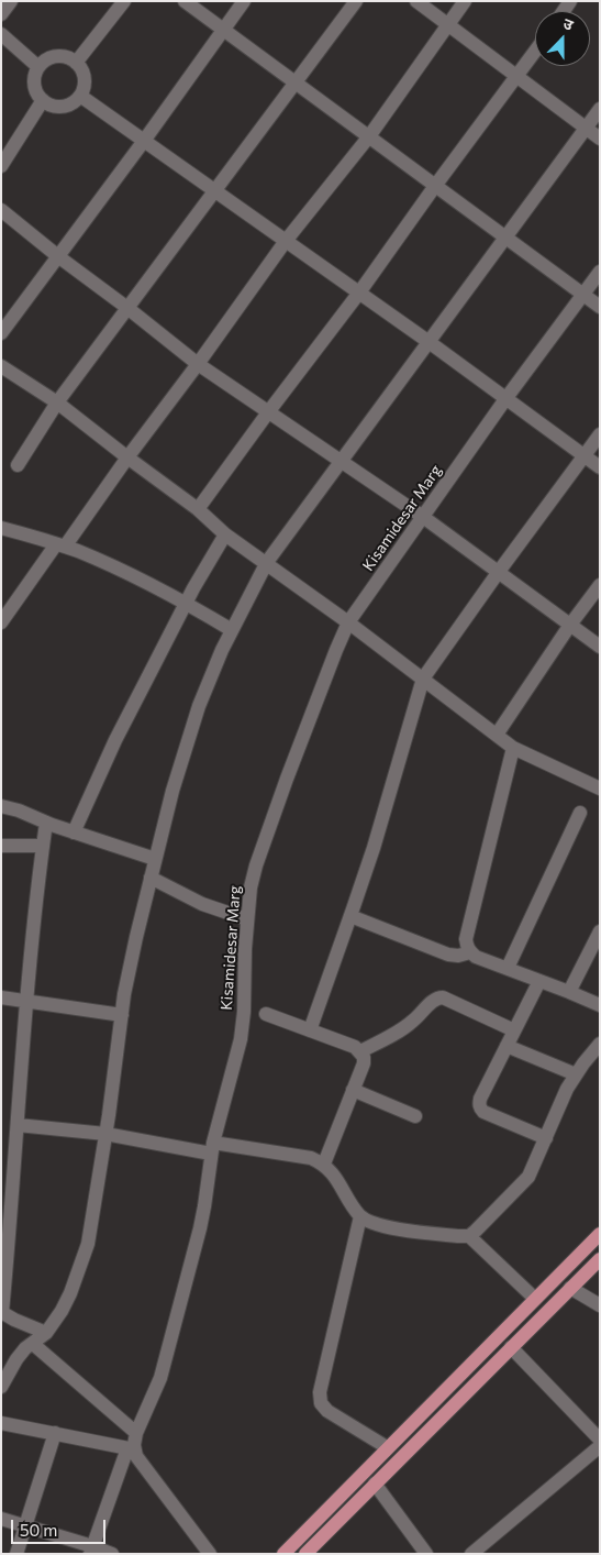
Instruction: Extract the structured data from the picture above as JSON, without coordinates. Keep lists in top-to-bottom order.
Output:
{
  "streets": {
    "street": ["Kisamidesar Marg"]
  },
  "scale_bar": "50 m",
  "north": "top"
}
